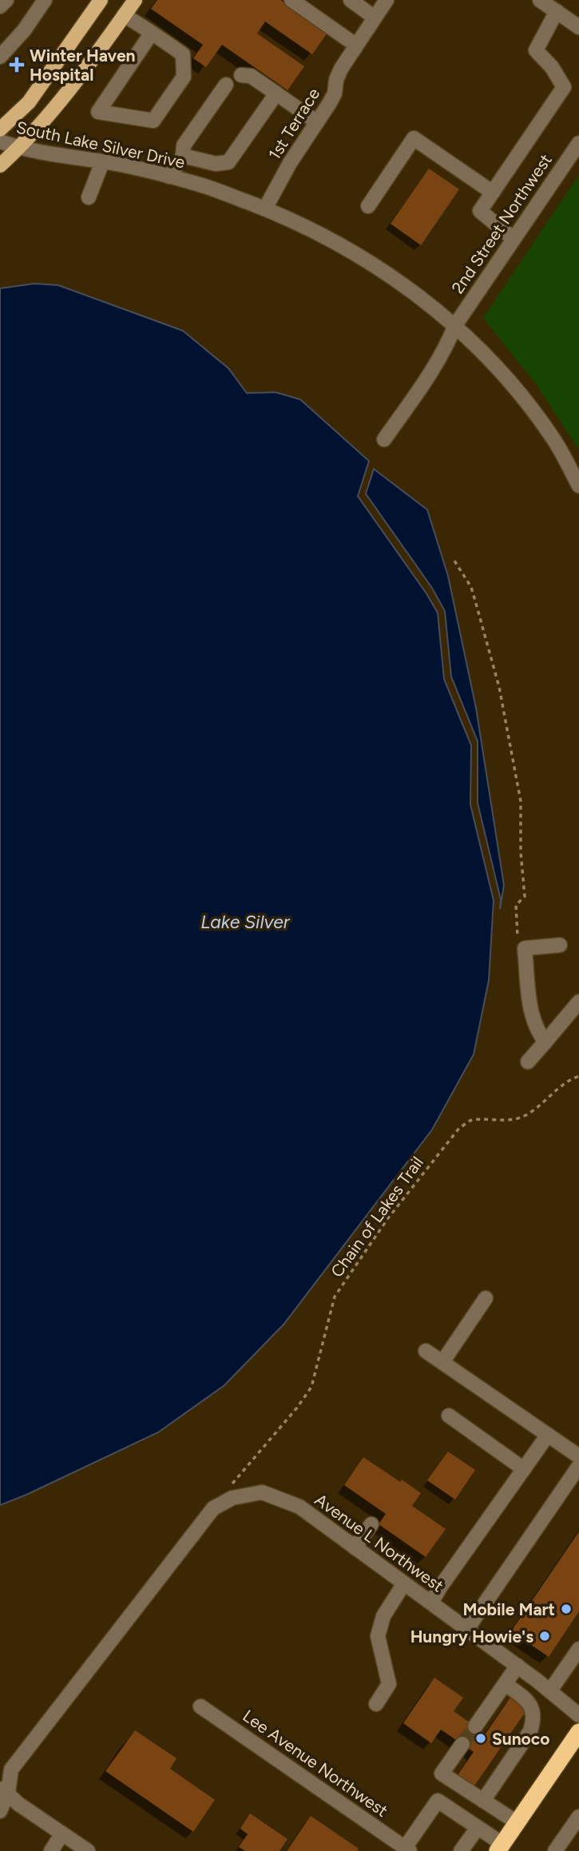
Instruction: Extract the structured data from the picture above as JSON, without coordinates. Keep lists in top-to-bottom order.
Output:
{
  "streets": {
    "street": [
      "1st Terrace",
      "South Lake Silver Drive",
      "2nd Street Northwest",
      "Avenue L Northwest",
      "Lee Avenue Northwest"
    ],
    "path": ["Chain of Lakes Trail"]
  },
  "crossings": [
    ["1st Terrace", "South Lake Silver Drive"],
    ["South Lake Silver Drive", "2nd Street Northwest"],
    ["Chain of Lakes Trail", "Avenue L Northwest"]
  ],
  "water": ["Lake Silver"],
  "places": {
    "health": ["Winter Haven Hospital"],
    "other": ["Mobile Mart", "Hungry Howie's", "Sunoco"]
  }
}
